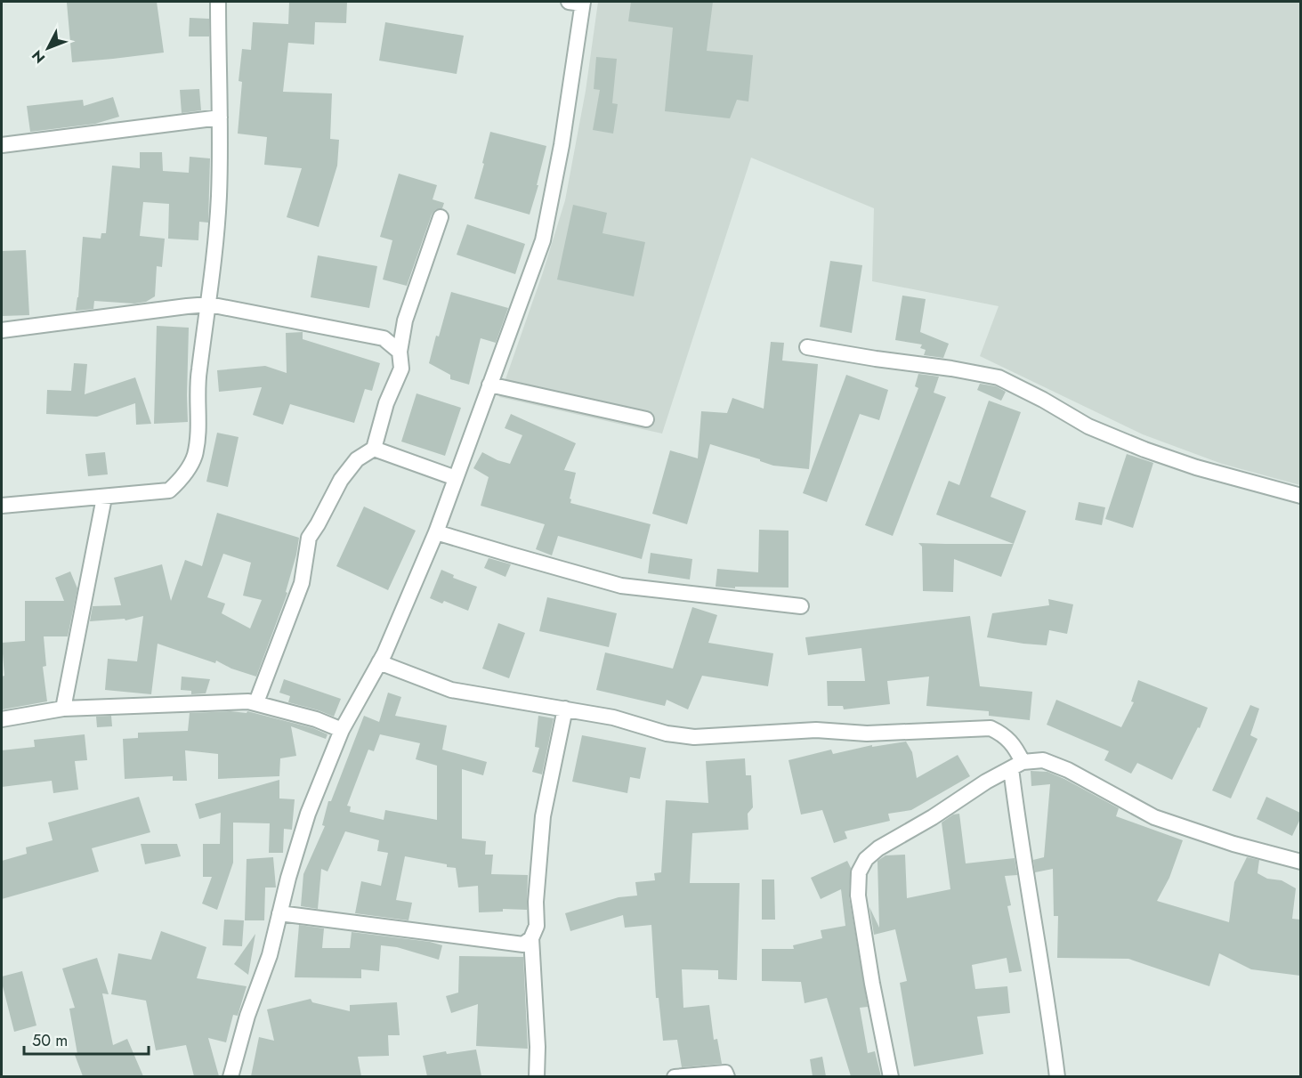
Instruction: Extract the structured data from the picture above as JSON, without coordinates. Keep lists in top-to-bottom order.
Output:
{
  "scale_bar": "50 m",
  "north": "bottom left"
}
